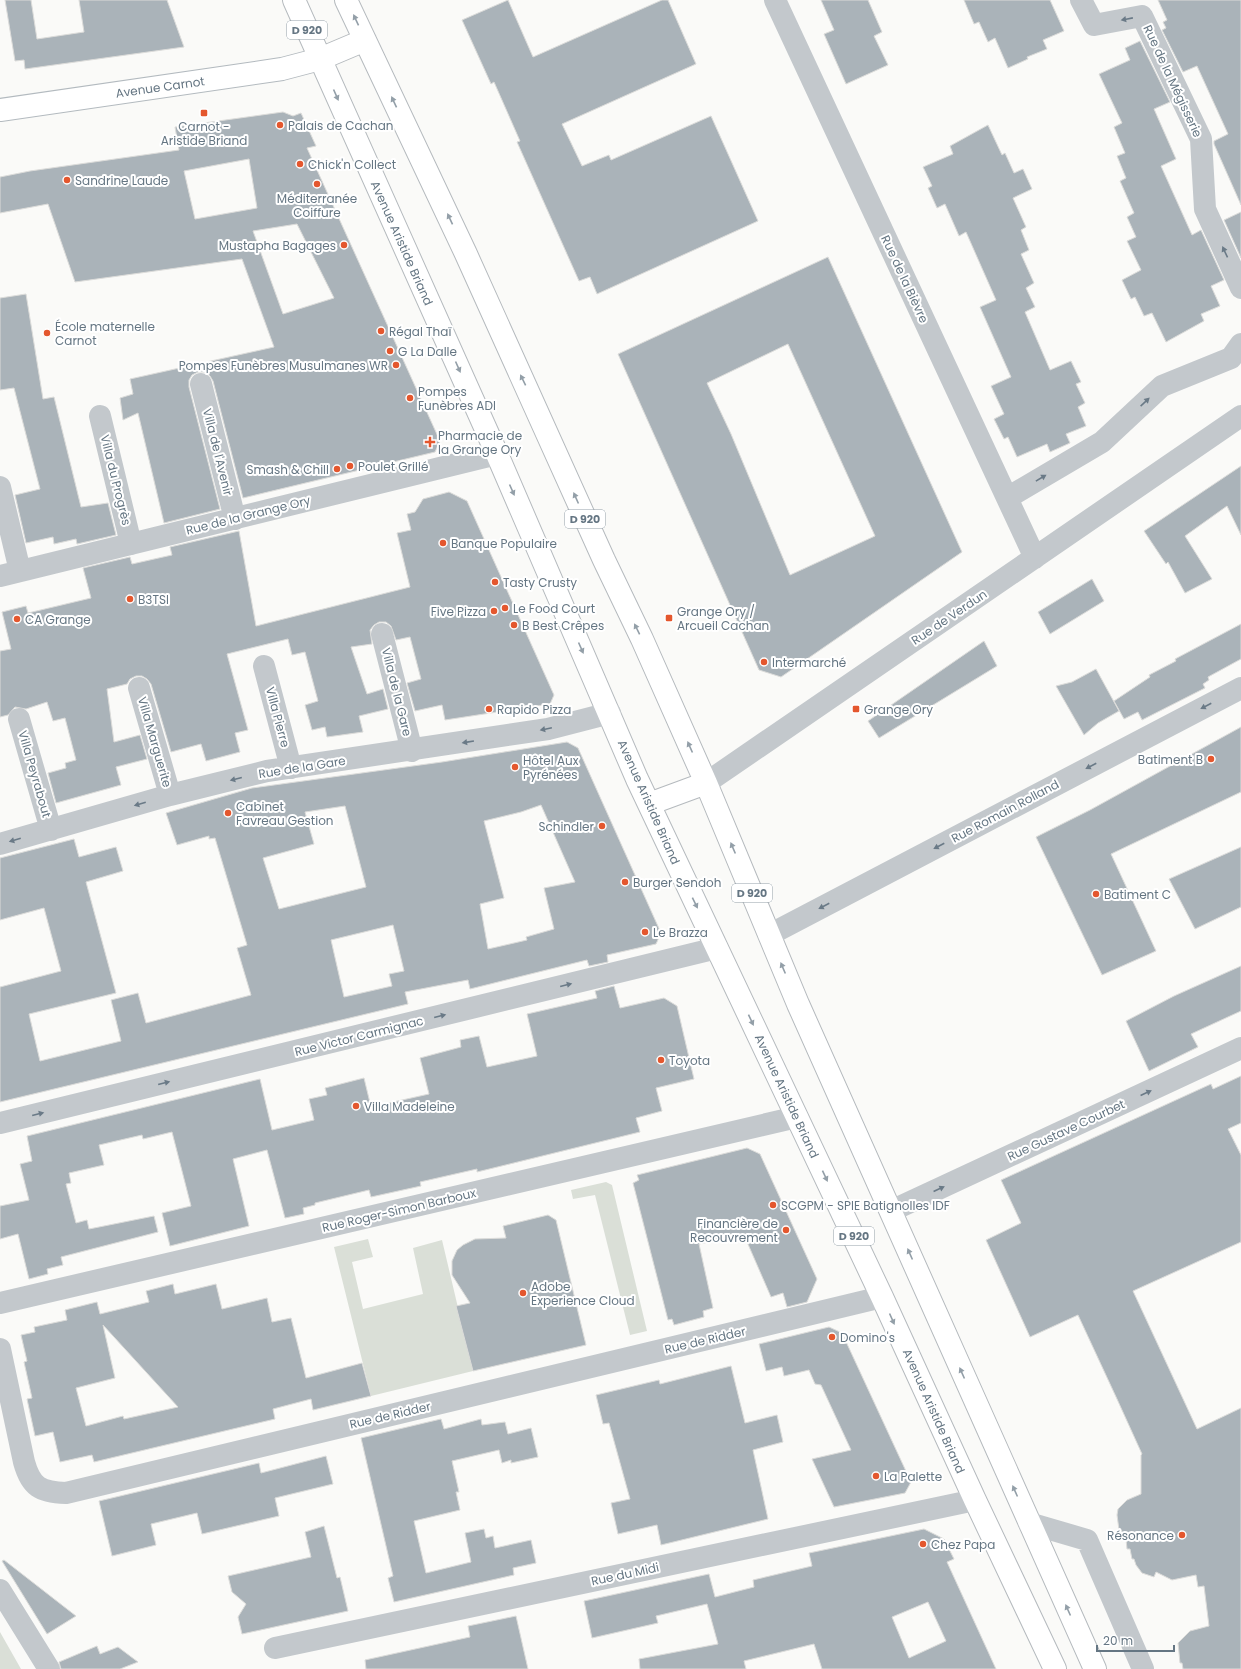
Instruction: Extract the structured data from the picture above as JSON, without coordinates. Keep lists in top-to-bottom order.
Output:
{
  "streets": {
    "main road": [
      "D 920",
      "Avenue Carnot",
      "Avenue Aristide Briand",
      "Rue de Verdun"
    ],
    "street": [
      "Rue de la Mégisserie",
      "Rue de la Bièvre",
      "Villa de l'Avenir",
      "Villa du Progrès",
      "Rue de la Grange Ory",
      "Villa de la Gare",
      "Villa Pierre",
      "Villa Marguerite",
      "Rue de la Gare",
      "Villa Peyrabout",
      "Rue Romain Rolland",
      "Rue Victor Carmignac",
      "Rue Gustave Courbet",
      "Rue Roger-Simon Barboux",
      "Rue de Ridder",
      "Rue du Midi"
    ]
  },
  "crossings": [
    ["D 920", "Avenue Carnot"],
    ["D 920", "Avenue Aristide Briand"],
    ["D 920", "Rue de Verdun"],
    ["D 920", "Rue Romain Rolland"],
    ["D 920", "Rue Gustave Courbet"],
    ["Avenue Carnot", "Avenue Aristide Briand"],
    ["Avenue Aristide Briand", "Rue de la Grange Ory"],
    ["Avenue Aristide Briand", "Rue de Verdun"],
    ["Avenue Aristide Briand", "Rue de la Gare"],
    ["Avenue Aristide Briand", "Rue Victor Carmignac"],
    ["Avenue Aristide Briand", "Rue Roger-Simon Barboux"],
    ["Avenue Aristide Briand", "Rue de Ridder"],
    ["Avenue Aristide Briand", "Rue du Midi"],
    ["Rue de la Bièvre", "Rue de Verdun"],
    ["Villa de l'Avenir", "Rue de la Grange Ory"],
    ["Villa du Progrès", "Rue de la Grange Ory"],
    ["Villa de la Gare", "Rue de la Gare"],
    ["Villa Pierre", "Rue de la Gare"],
    ["Villa Marguerite", "Rue de la Gare"],
    ["Rue de la Gare", "Villa Peyrabout"]
  ],
  "one_way": [
    "Rue de la Mégisserie",
    "Rue de la Gare",
    "Rue Romain Rolland",
    "Rue Victor Carmignac",
    "Rue Gustave Courbet"
  ],
  "places": {
    "transit": ["Carnot - Aristide Briand", "Grange Ory / Arcueil Cachan", "Grange Ory"],
    "other": [
      "Palais de Cachan",
      "Chick'n Collect",
      "Sandrine Laude",
      "Méditerranée Coiffure",
      "Mustapha Bagages",
      "Régal Thaï",
      "École maternelle Carnot",
      "G La Dalle",
      "Pompes Funèbres Musulmanes WR",
      "Pompes Funèbres ADI",
      "Poulet Grillé",
      "Smash & Chill",
      "Banque Populaire",
      "Tasty Crusty",
      "B3TSI",
      "Le Food Court",
      "Five Pizza",
      "CA Grange",
      "B Best Crêpes",
      "Intermarché",
      "Rapido Pizza",
      "Batiment B",
      "Hôtel Aux Pyrénées",
      "Cabinet Favreau Gestion",
      "Schindler",
      "Burger Sendoh",
      "Batiment C",
      "Le Brazza",
      "Toyota",
      "Villa Madeleine",
      "SCGPM - SPIE Batignolles IDF",
      "Financière de Recouvrement",
      "Adobe Experience Cloud",
      "Domino's",
      "La Palette",
      "Résonance",
      "Chez Papa"
    ],
    "health": ["Pharmacie de la Grange Ory"]
  },
  "scale_bar": "20 m"
}
